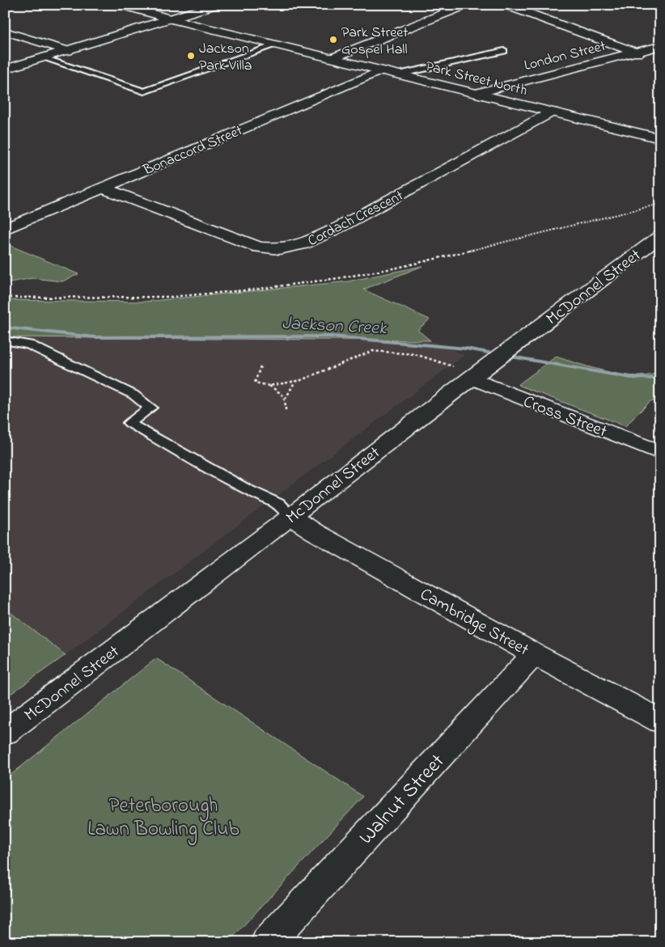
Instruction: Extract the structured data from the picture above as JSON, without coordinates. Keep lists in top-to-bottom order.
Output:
{
  "streets": {
    "street": [
      "London Street",
      "Park Street North",
      "Bonaccord Street",
      "Cordach Crescent",
      "McDonnel Street",
      "Cross Street",
      "Cambridge Street",
      "Walnut Street"
    ]
  },
  "crossings": [
    ["London Street", "Park Street North"],
    ["Park Street North", "Bonaccord Street"],
    ["Park Street North", "Cordach Crescent"],
    ["Bonaccord Street", "Cordach Crescent"],
    ["McDonnel Street", "Cross Street"],
    ["McDonnel Street", "Cambridge Street"],
    ["Cambridge Street", "Walnut Street"]
  ],
  "water": ["Jackson Creek"],
  "parks": ["Peterborough Lawn Bowling Club"],
  "places": ["Park Street Gospel Hall", "Jackson Park Villa"]
}
